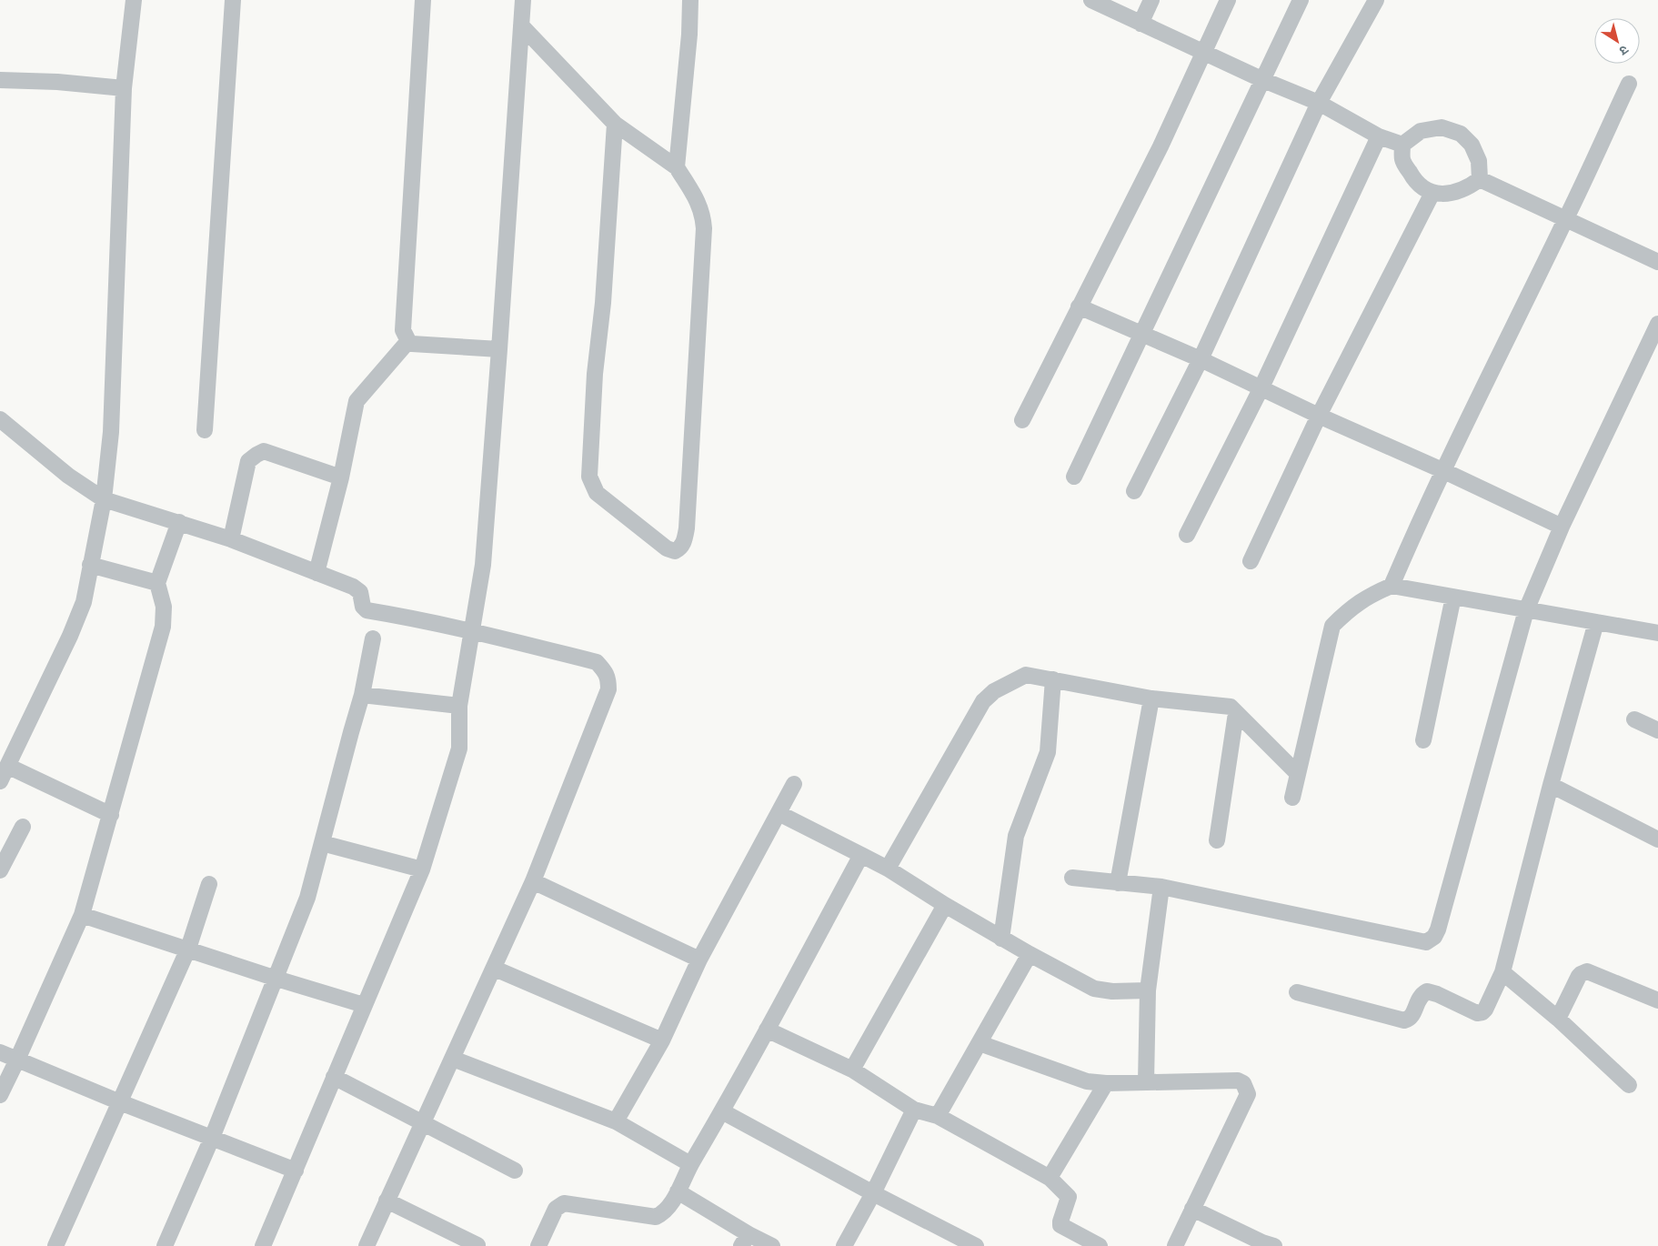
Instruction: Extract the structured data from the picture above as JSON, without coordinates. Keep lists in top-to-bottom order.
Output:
{
  "north": "bottom right"
}
